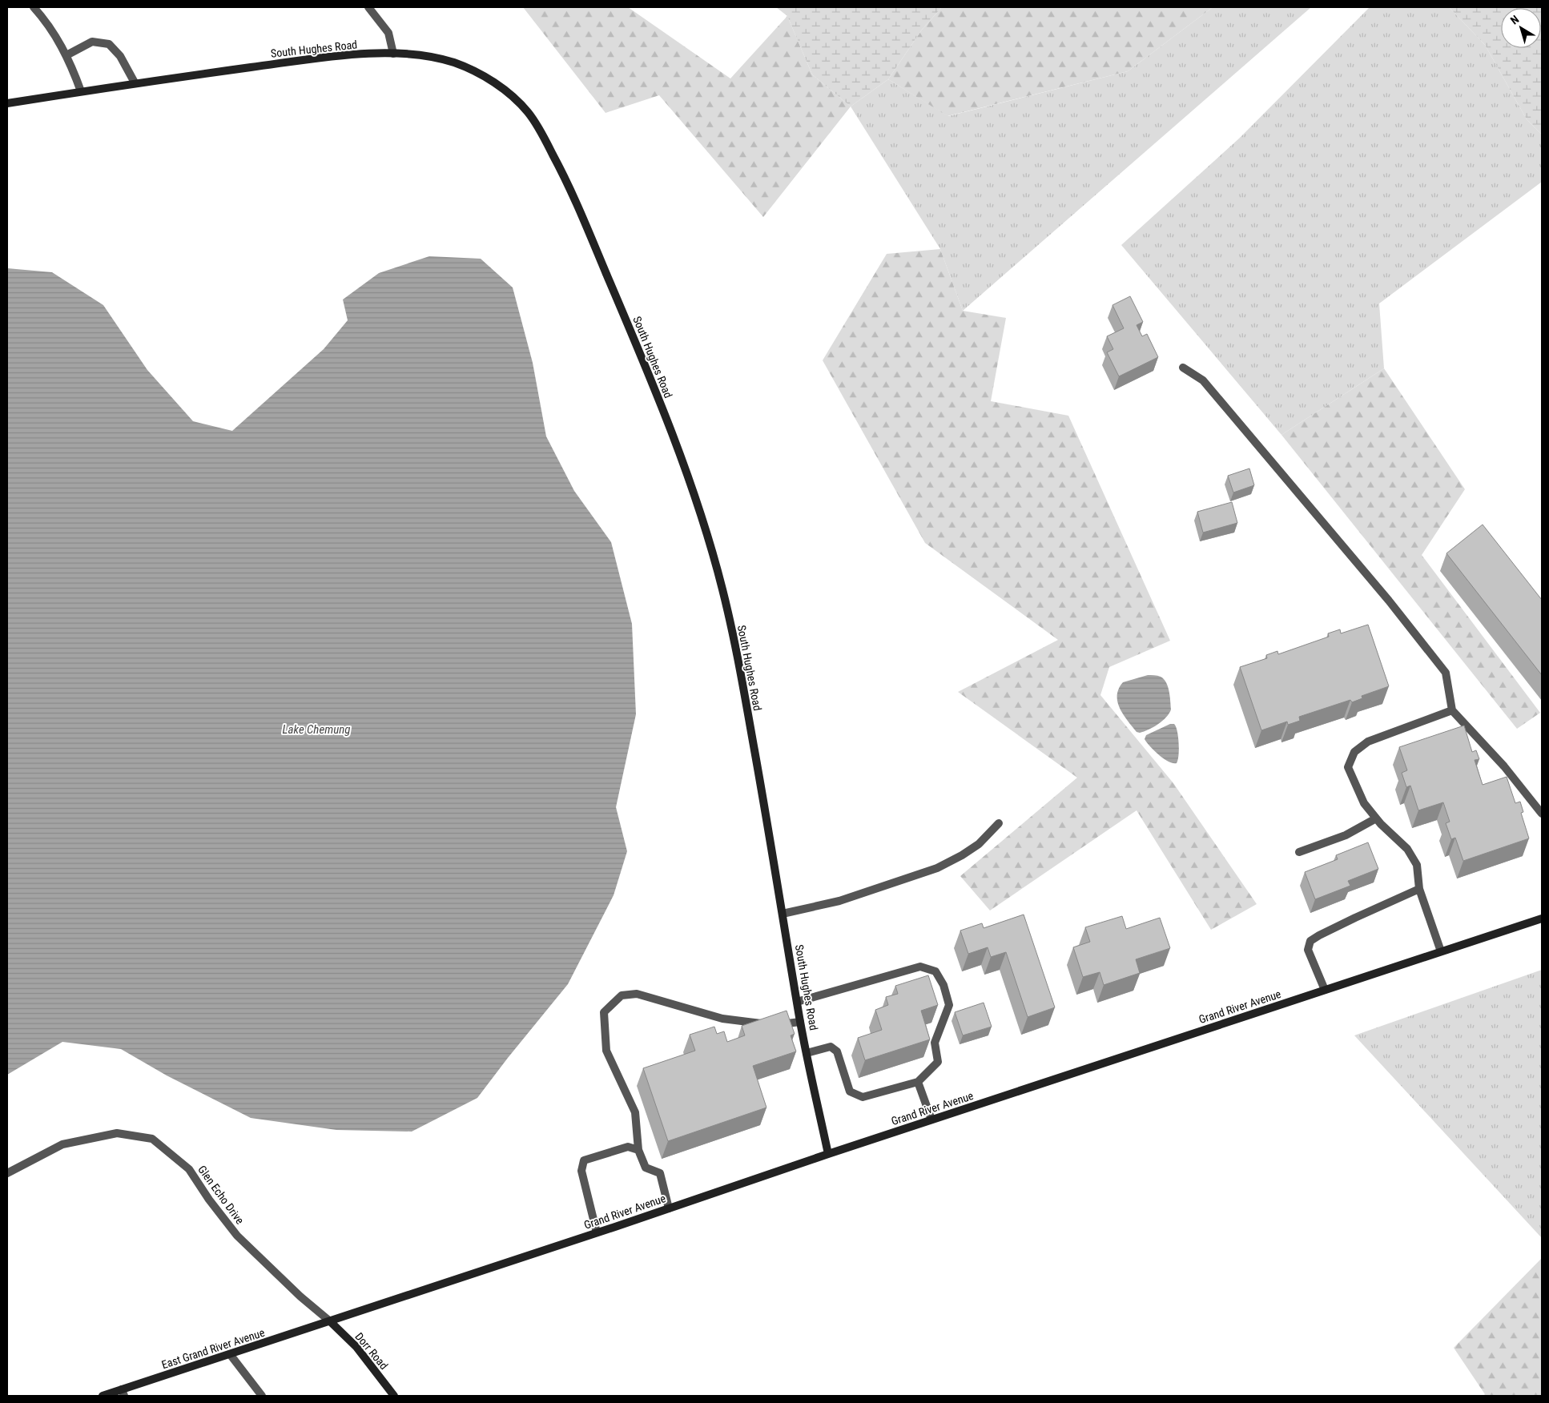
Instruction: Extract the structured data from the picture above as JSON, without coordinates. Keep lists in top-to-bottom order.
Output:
{
  "streets": {
    "street": [
      "South Hughes Road",
      "Grand River Avenue",
      "Glen Echo Drive",
      "East Grand River Avenue",
      "Dorr Road"
    ]
  },
  "crossings": [
    ["South Hughes Road", "Grand River Avenue"],
    ["Grand River Avenue", "Glen Echo Drive"],
    ["Grand River Avenue", "East Grand River Avenue"],
    ["Grand River Avenue", "Dorr Road"],
    ["Glen Echo Drive", "East Grand River Avenue"],
    ["Glen Echo Drive", "Dorr Road"],
    ["East Grand River Avenue", "Dorr Road"]
  ],
  "water": ["Lake Chemung"],
  "north": "top left"
}
